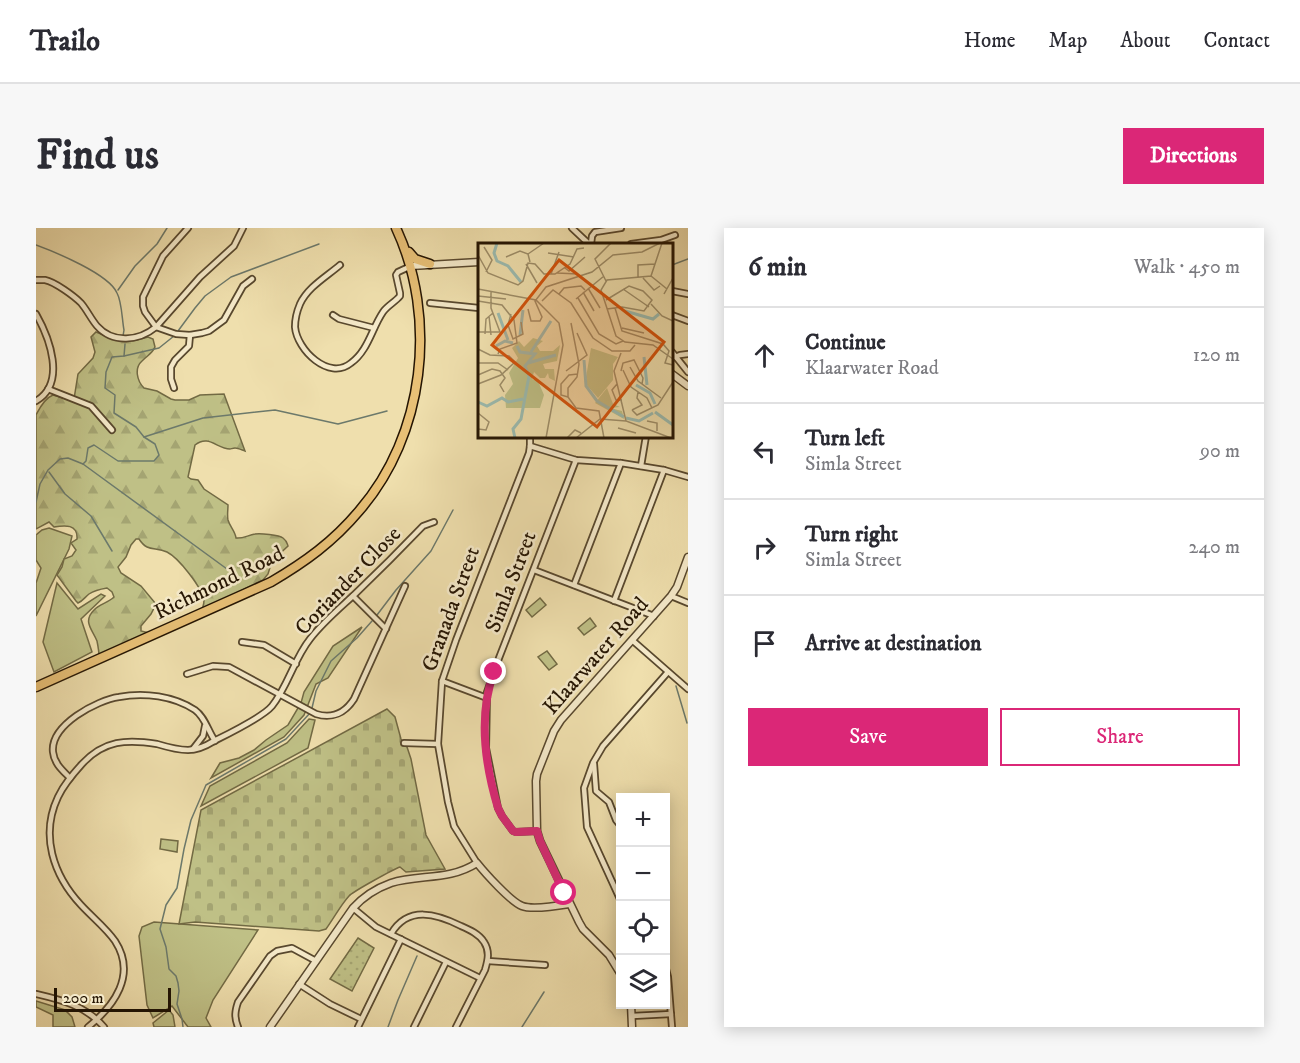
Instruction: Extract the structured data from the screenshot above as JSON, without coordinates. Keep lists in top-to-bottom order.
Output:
{
  "streets": {
    "highway": ["Richmond Road"],
    "street": [
      "Coriander Close",
      "Simla Street",
      "Granada Street",
      "Klaarwater Road"
    ]
  },
  "crossings": [
    ["Simla Street", "Klaarwater Road"],
    ["Granada Street", "Klaarwater Road"]
  ],
  "scale_bar": "200 m",
  "page": {
    "header": "Trailo",
    "nav": [
      "Home",
      "Map",
      "About",
      "Contact"
    ],
    "buttons": [
      "Directions",
      ["Save", "Share"]
    ],
    "title": "Find us",
    "heading": ["6 min", "Walk · 450 m"],
    "list": [
      ["Continue", "Klaarwater Road", "120 m"],
      ["Turn left", "Simla Street", "90 m"],
      ["Turn right", "Simla Street", "240 m"],
      "Arrive at destination"
    ],
    "map_buttons": ["+", "−"],
    "scale": "200 m"
  }
}
